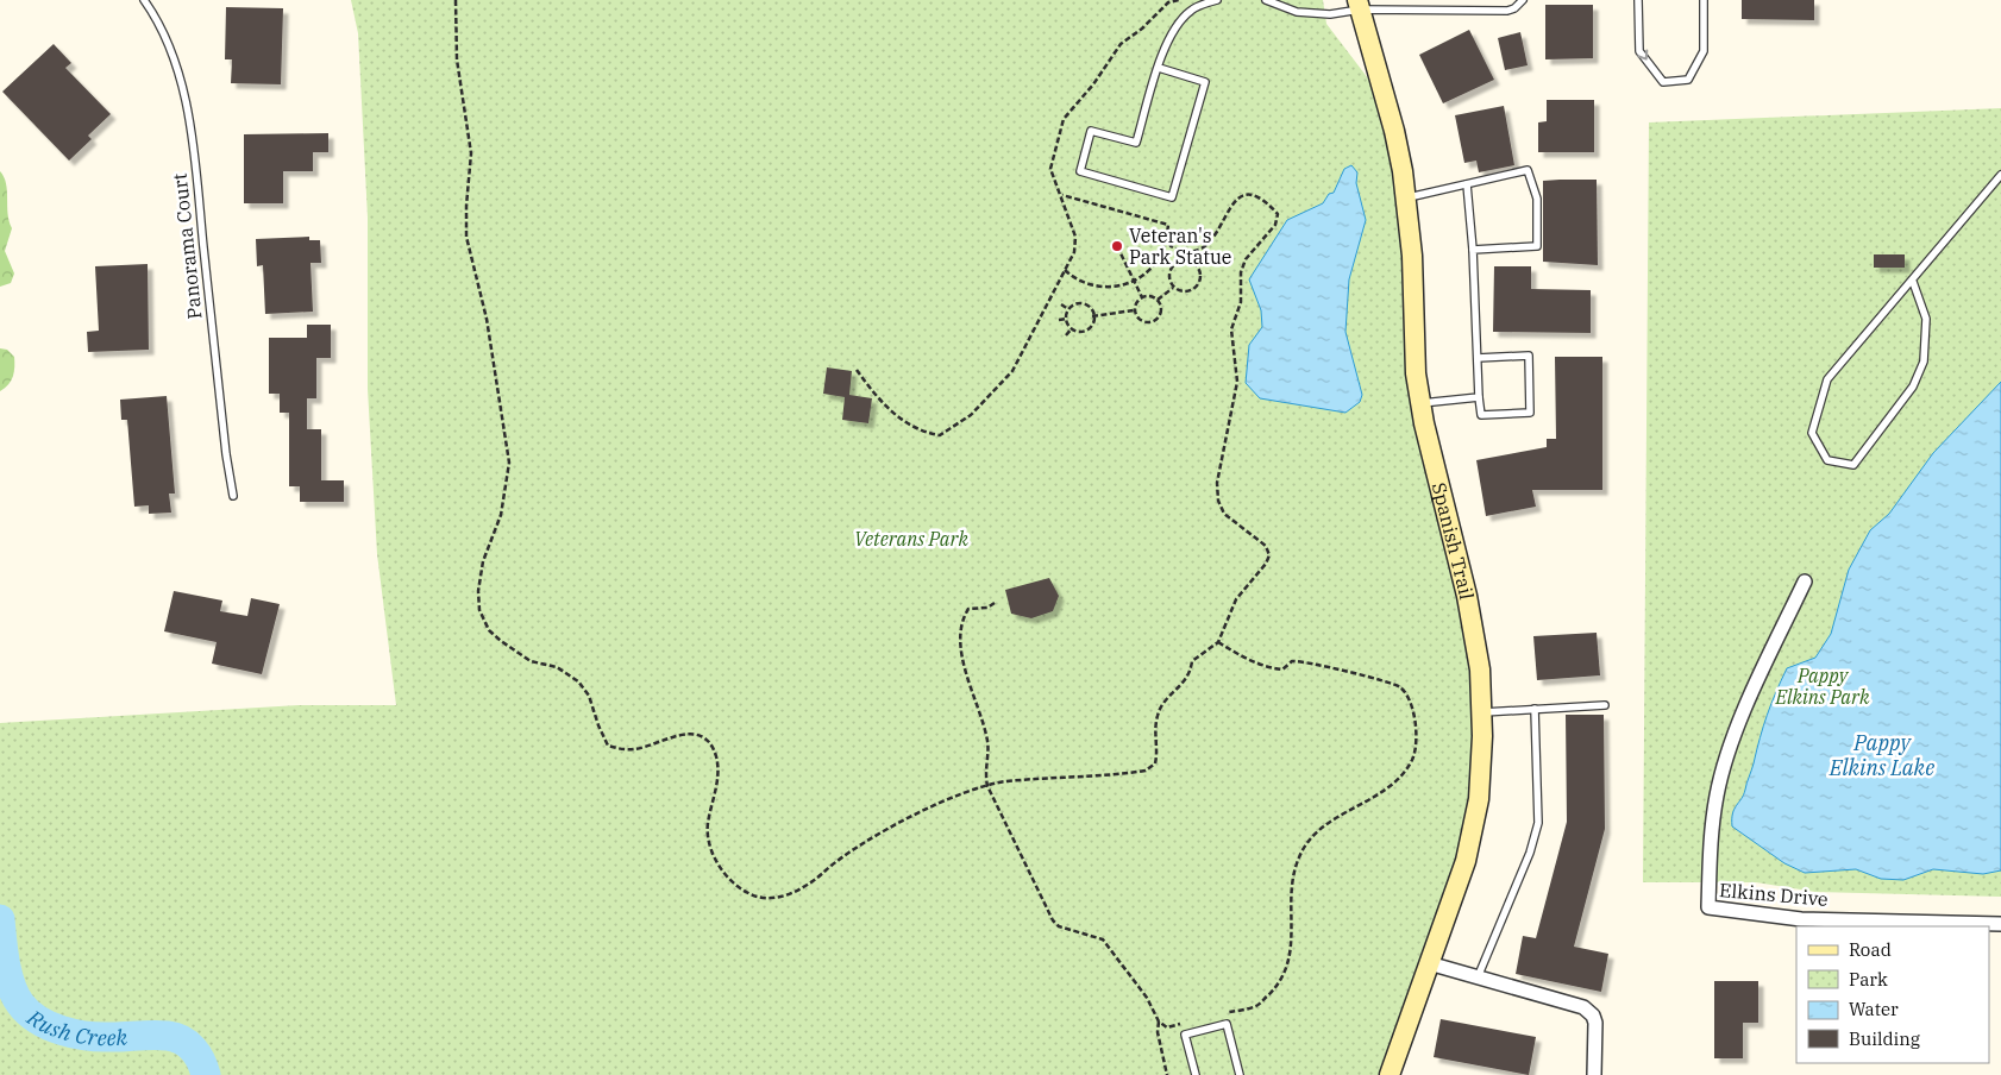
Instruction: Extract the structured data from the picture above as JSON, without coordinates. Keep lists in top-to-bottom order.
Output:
{
  "streets": {
    "street": ["Spanish Trail", "Elkins Drive"],
    "lane": ["Panorama Court"]
  },
  "water": ["Pappy Elkins Lake", "Rush Creek"],
  "parks": ["Veterans Park", "Pappy Elkins Park"],
  "places": ["Veteran's Park Statue"],
  "legend": [
    "Road",
    "Park",
    "Water",
    "Building"
  ]
}
